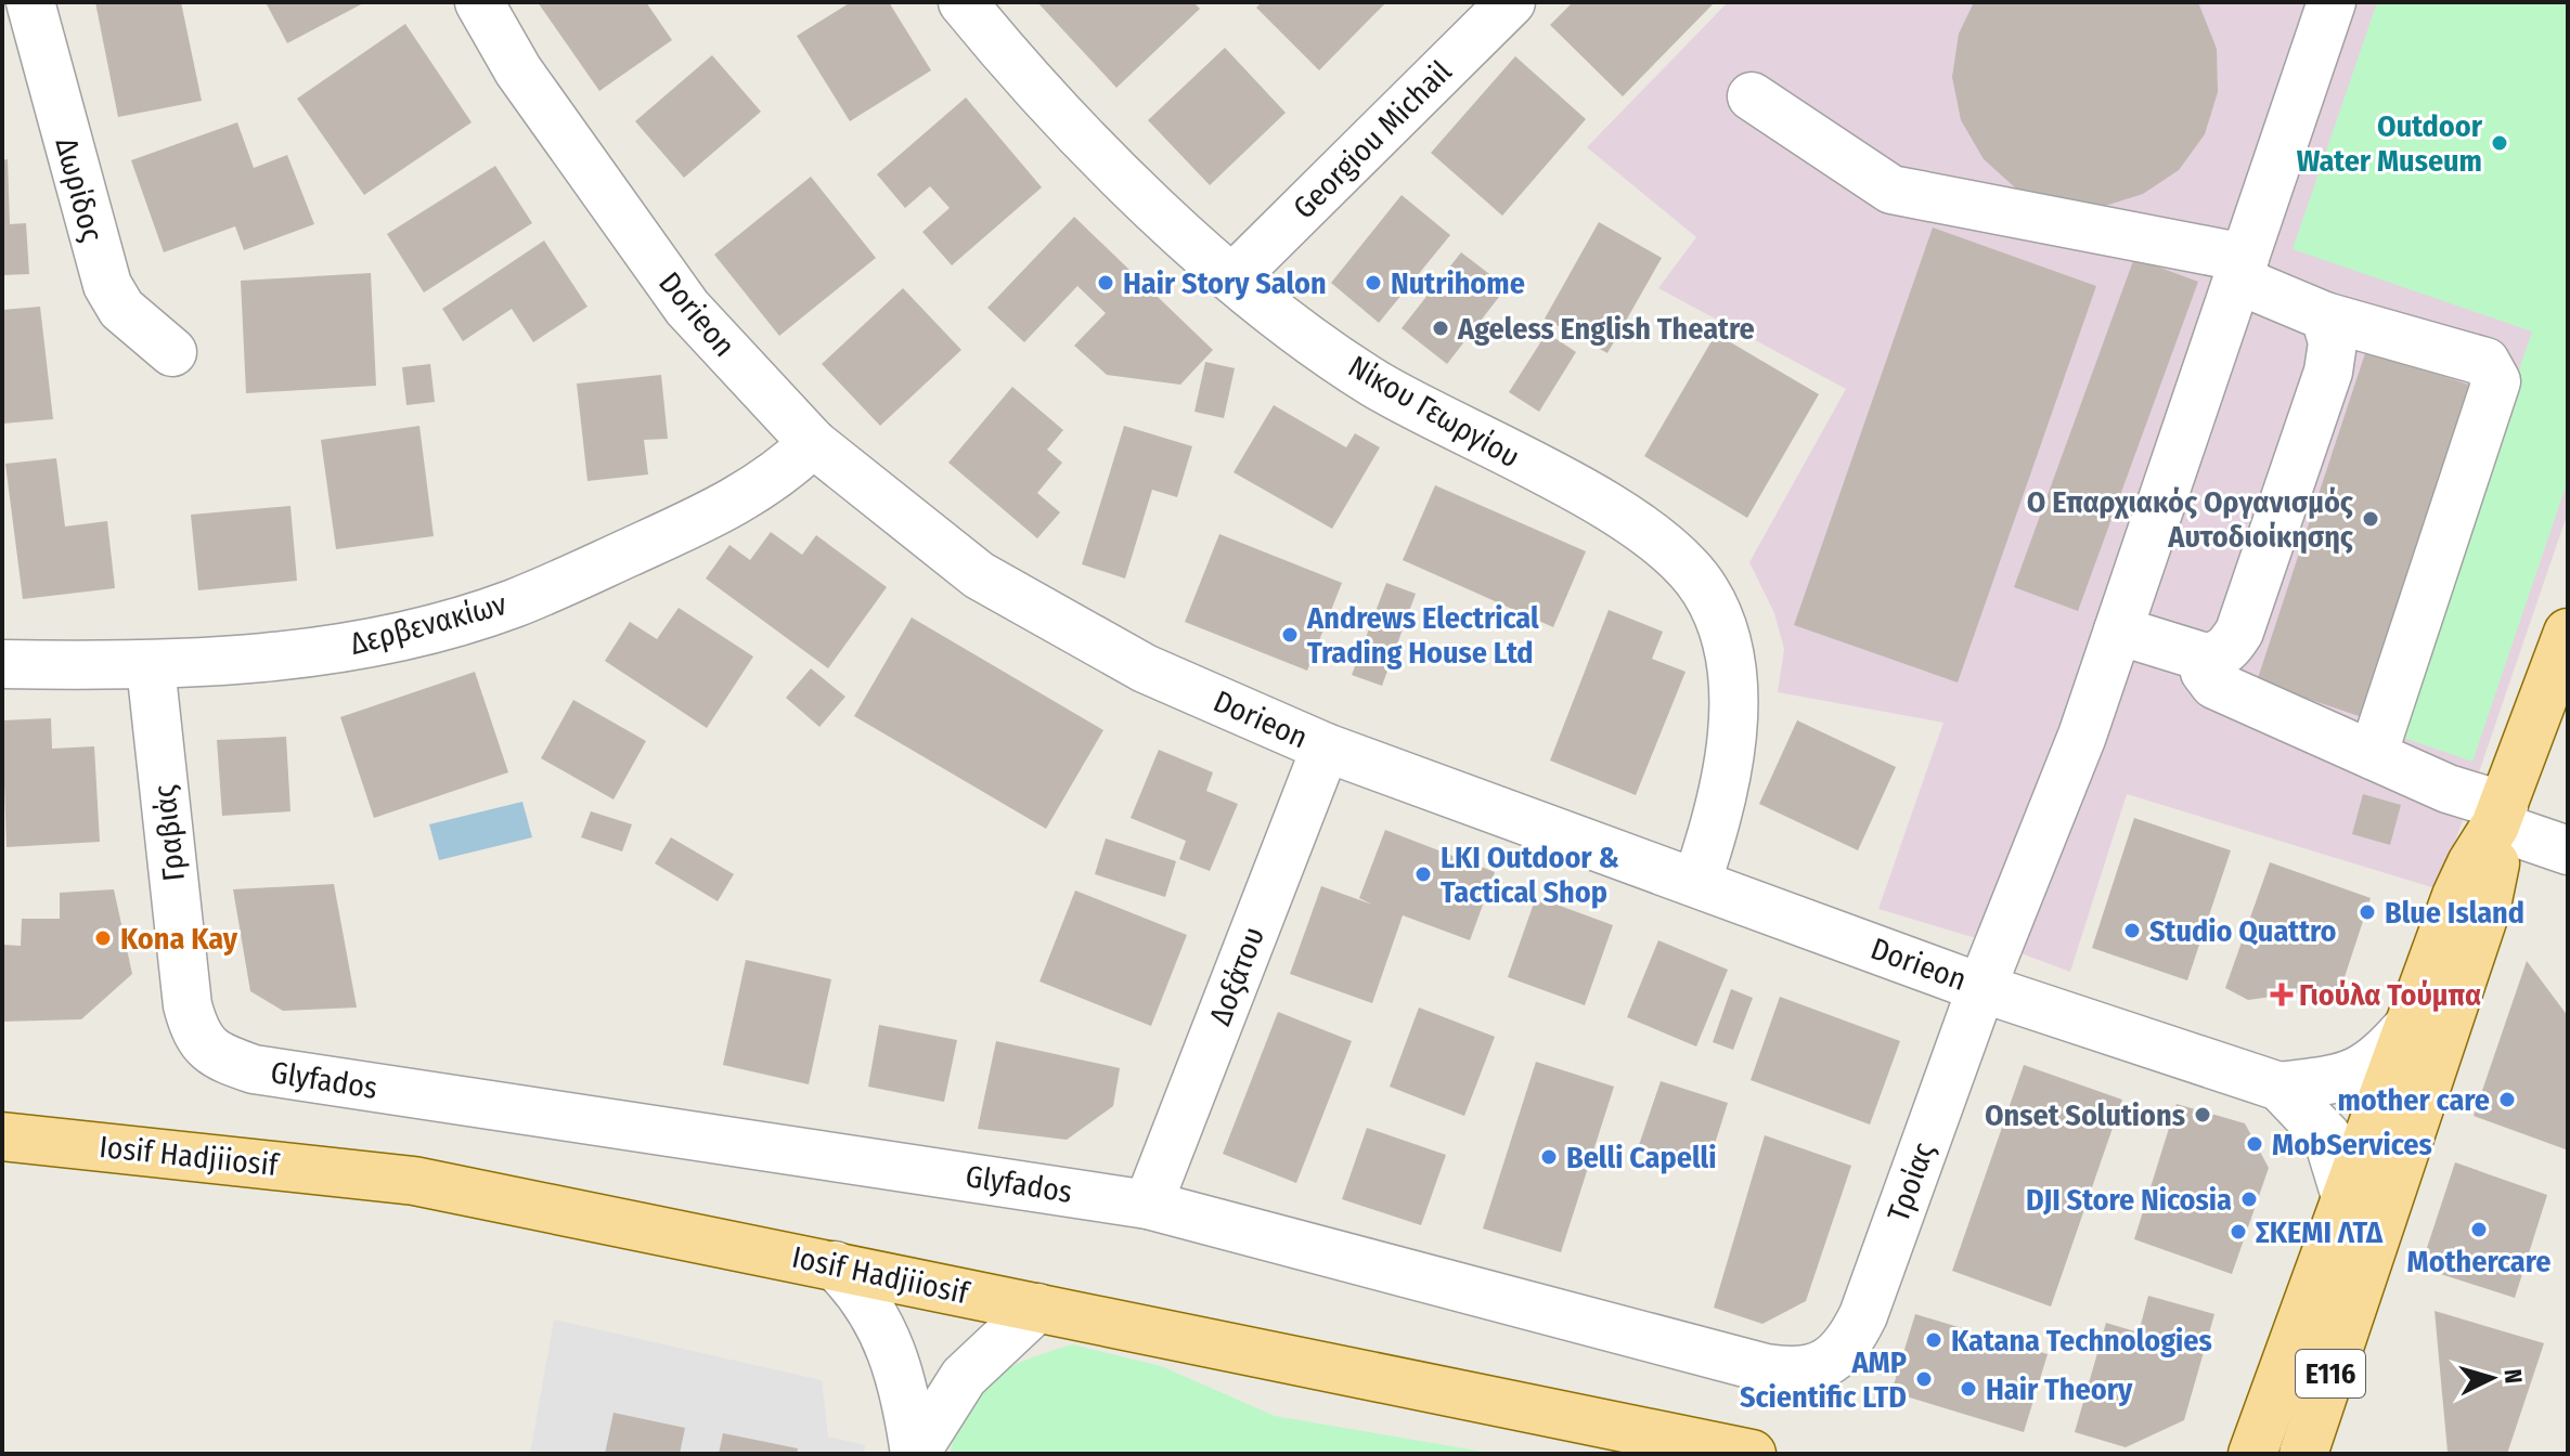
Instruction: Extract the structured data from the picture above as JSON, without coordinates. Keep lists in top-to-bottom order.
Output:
{
  "streets": {
    "main road": ["Iosif Hadjiiosif", "E116"],
    "street": [
      "Georgiou Michail",
      "Δωρίδος",
      "Dorieon",
      "Νίκου Γεωργίου",
      "Δερβενακίων",
      "Γραβιάς",
      "Δοξάτου",
      "Glyfados",
      "Τροίας"
    ]
  },
  "crossings": [
    ["Georgiou Michail", "Νίκου Γεωργίου"],
    ["Dorieon", "Νίκου Γεωργίου"],
    ["Dorieon", "Δερβενακίων"],
    ["Dorieon", "Δοξάτου"],
    ["Dorieon", "Τροίας"],
    ["Dorieon", "E116"],
    ["Δερβενακίων", "Γραβιάς"],
    ["Γραβιάς", "Glyfados"],
    ["Δοξάτου", "Glyfados"],
    ["Glyfados", "Τροίας"]
  ],
  "places": {
    "other": [
      "Outdoor Water Museum",
      "Hair Story Salon",
      "Nutrihome",
      "Ageless English Theatre",
      "Ο Επαρχιακός Οργανισμός Αυτοδιοίκησης",
      "Andrews Electrical Trading House Ltd",
      "LKI Outdoor & Tactical Shop",
      "Blue Island",
      "Studio Quattro",
      "Kona Kay",
      "mother care",
      "Onset Solutions",
      "MobServices",
      "Belli Capelli",
      "DJI Store Nicosia",
      "Mothercare",
      "ΣΚΕΜΙ ΛΤΔ",
      "Katana Technologies",
      "AMP Scientific LTD",
      "Hair Theory"
    ],
    "health": ["Γιούλα Τούμπα"]
  },
  "north": "right"
}
